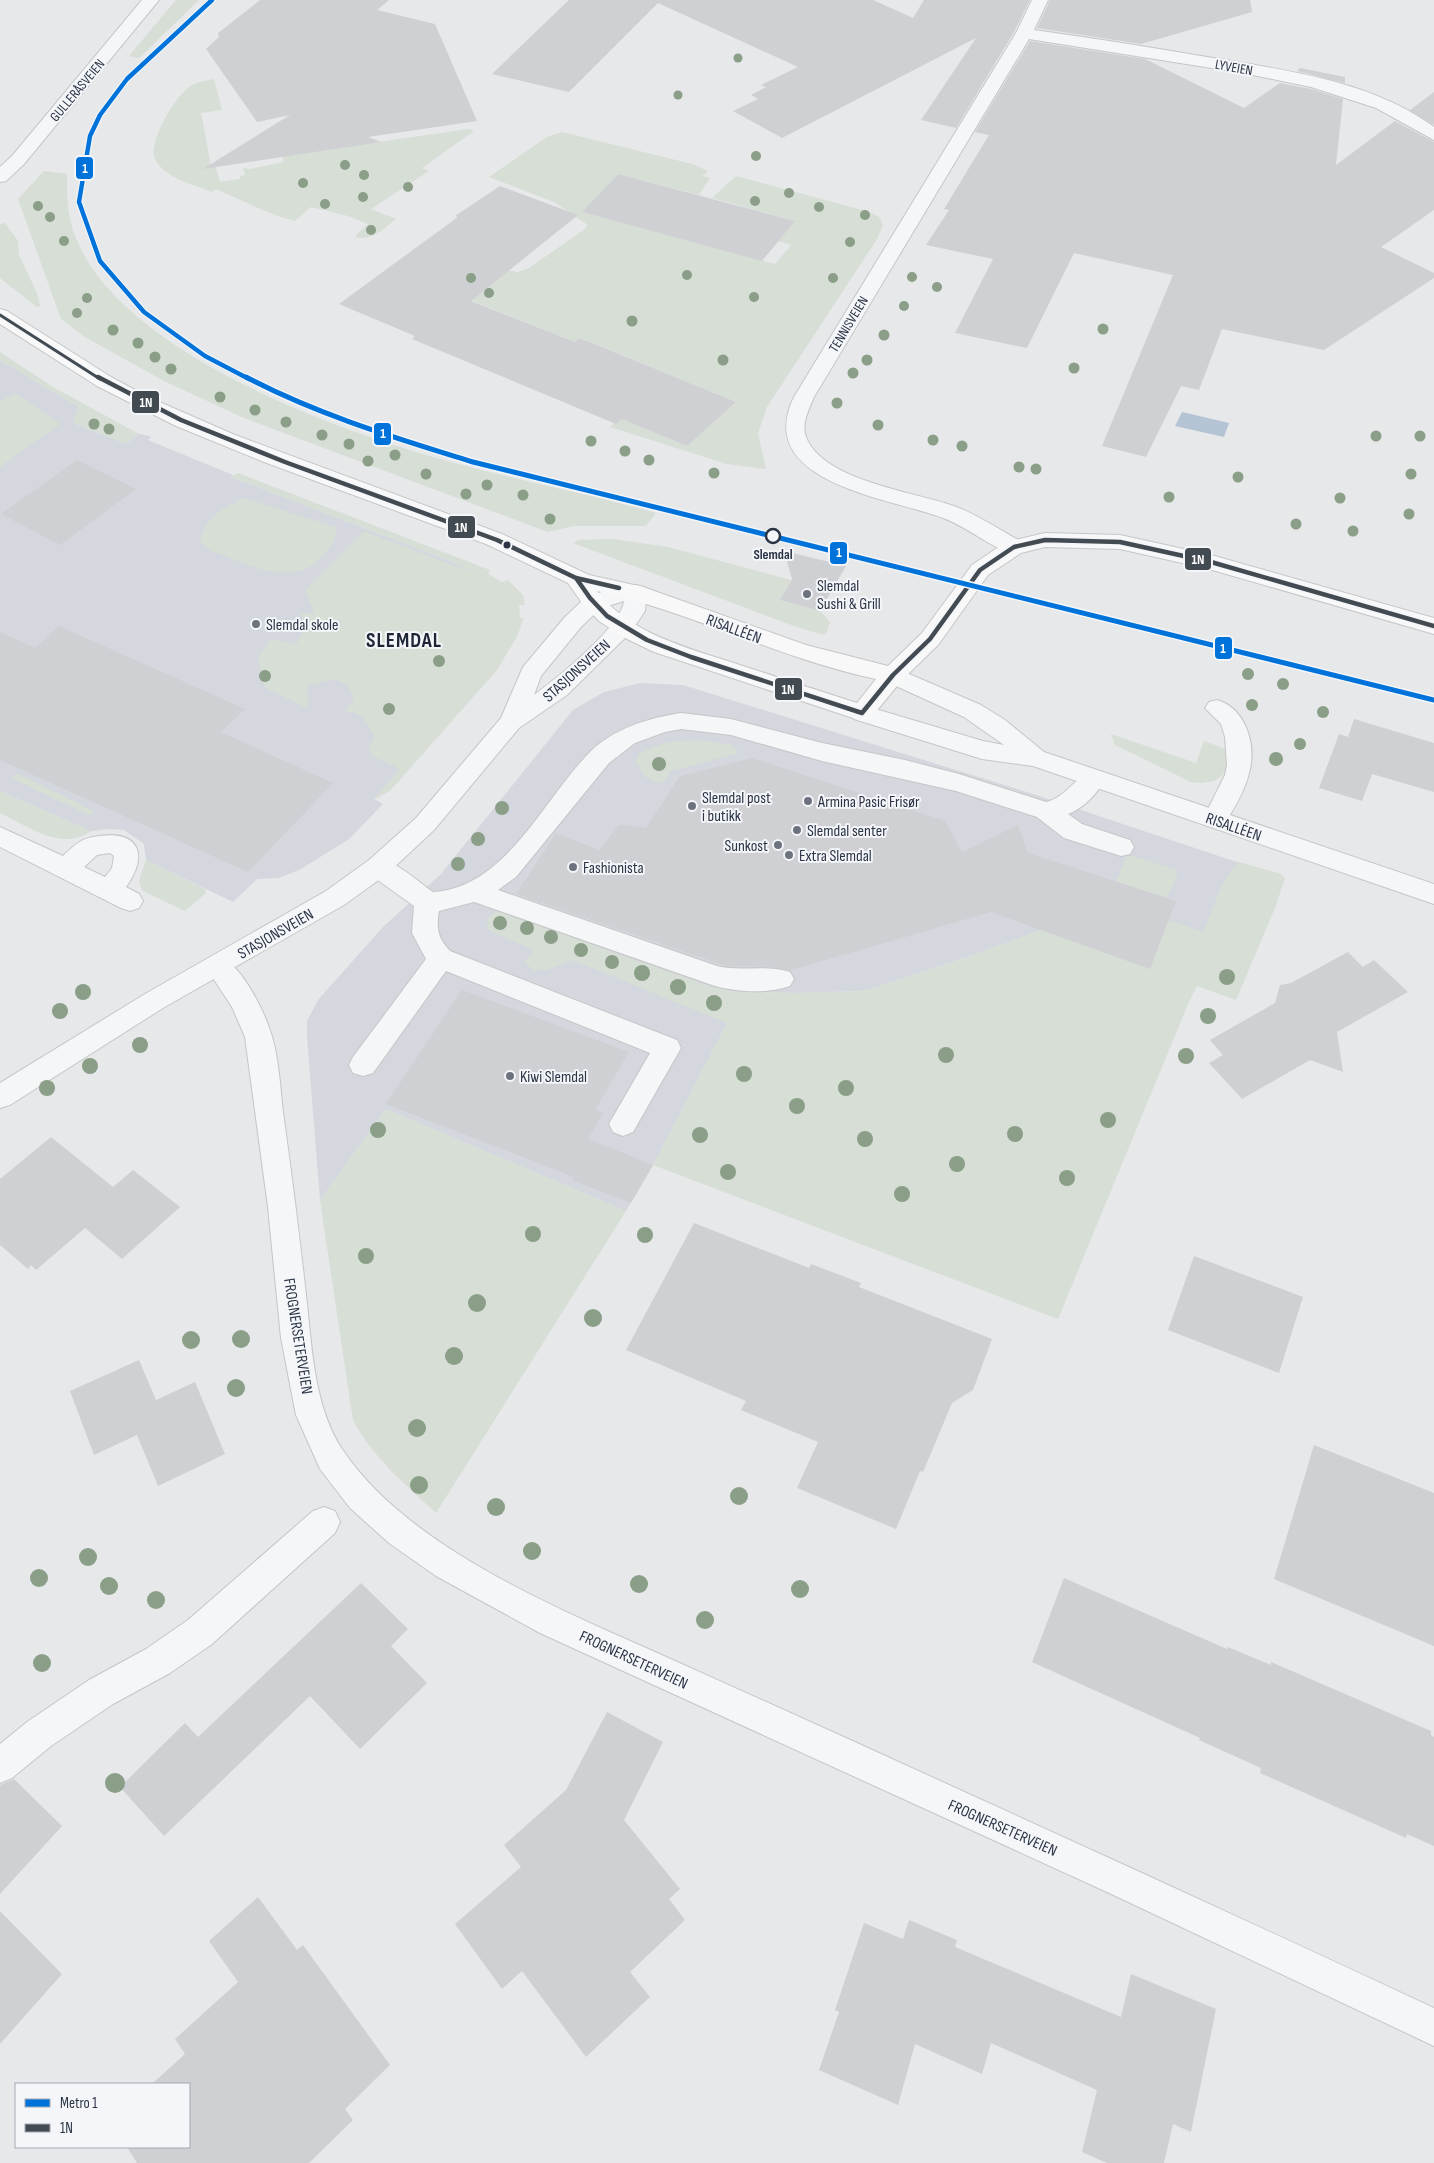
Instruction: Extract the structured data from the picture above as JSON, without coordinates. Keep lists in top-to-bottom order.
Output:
{
  "streets": {
    "main road": ["RISALLÉEN"],
    "street": [
      "LYVEIEN",
      "GULLERÅSVEIEN",
      "TENNISVEIEN",
      "STASJONSVEIEN",
      "FROGNERSETERVEIEN"
    ]
  },
  "crossings": [
    ["LYVEIEN", "TENNISVEIEN"],
    ["RISALLÉEN", "STASJONSVEIEN"],
    ["STASJONSVEIEN", "FROGNERSETERVEIEN"]
  ],
  "districts": ["SLEMDAL"],
  "places": [
    "Slemdal",
    "Slemdal Sushi & Grill",
    "Slemdal skole",
    "Armina Pasic Frisør",
    "Slemdal post i butikk",
    "Slemdal senter",
    "Sunkost",
    "Extra Slemdal",
    "Fashionista",
    "Kiwi Slemdal"
  ],
  "lines": ["metro line 1", "transit line 1N"],
  "legend": ["Metro 1", "1N"]
}
